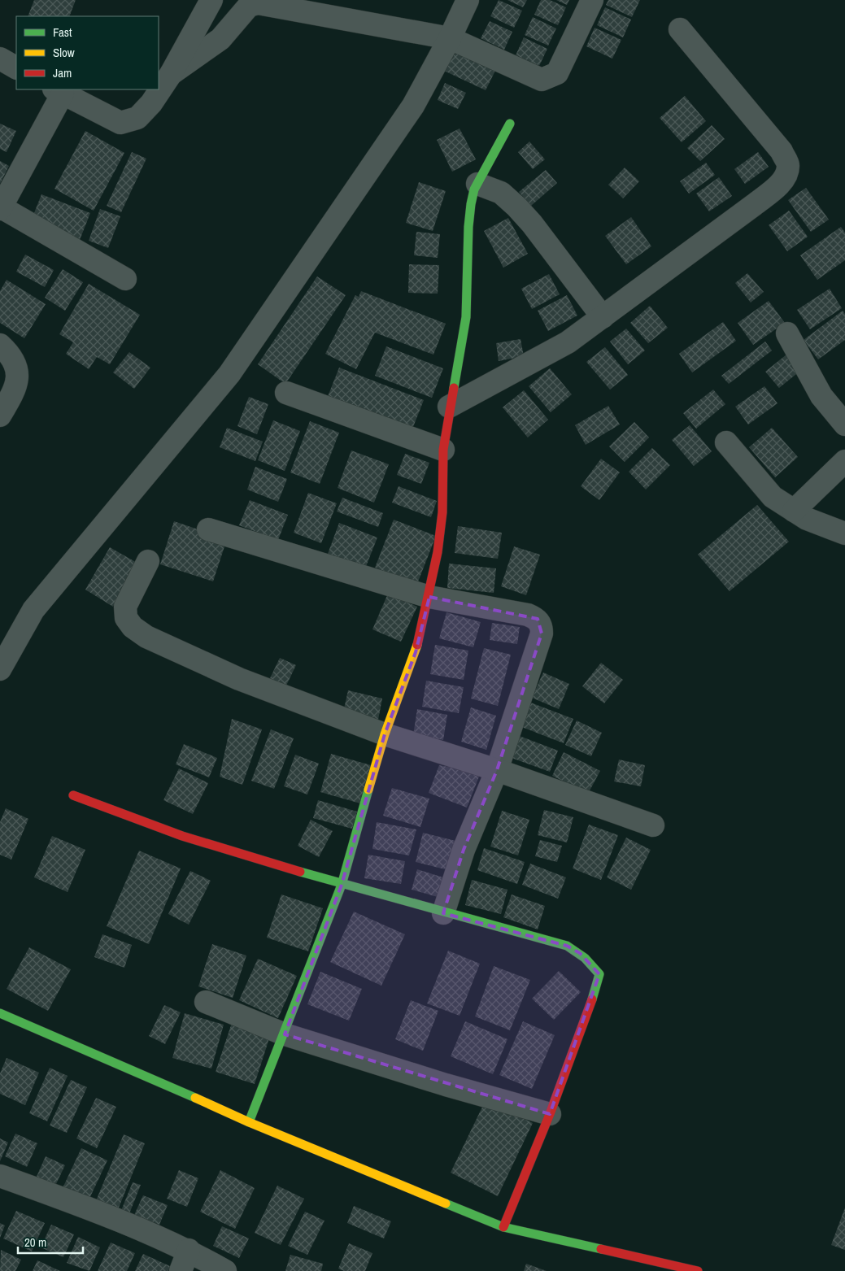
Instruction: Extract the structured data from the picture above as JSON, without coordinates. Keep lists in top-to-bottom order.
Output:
{
  "legend": ["Fast", "Slow", "Jam"],
  "scale_bar": "20 m"
}
